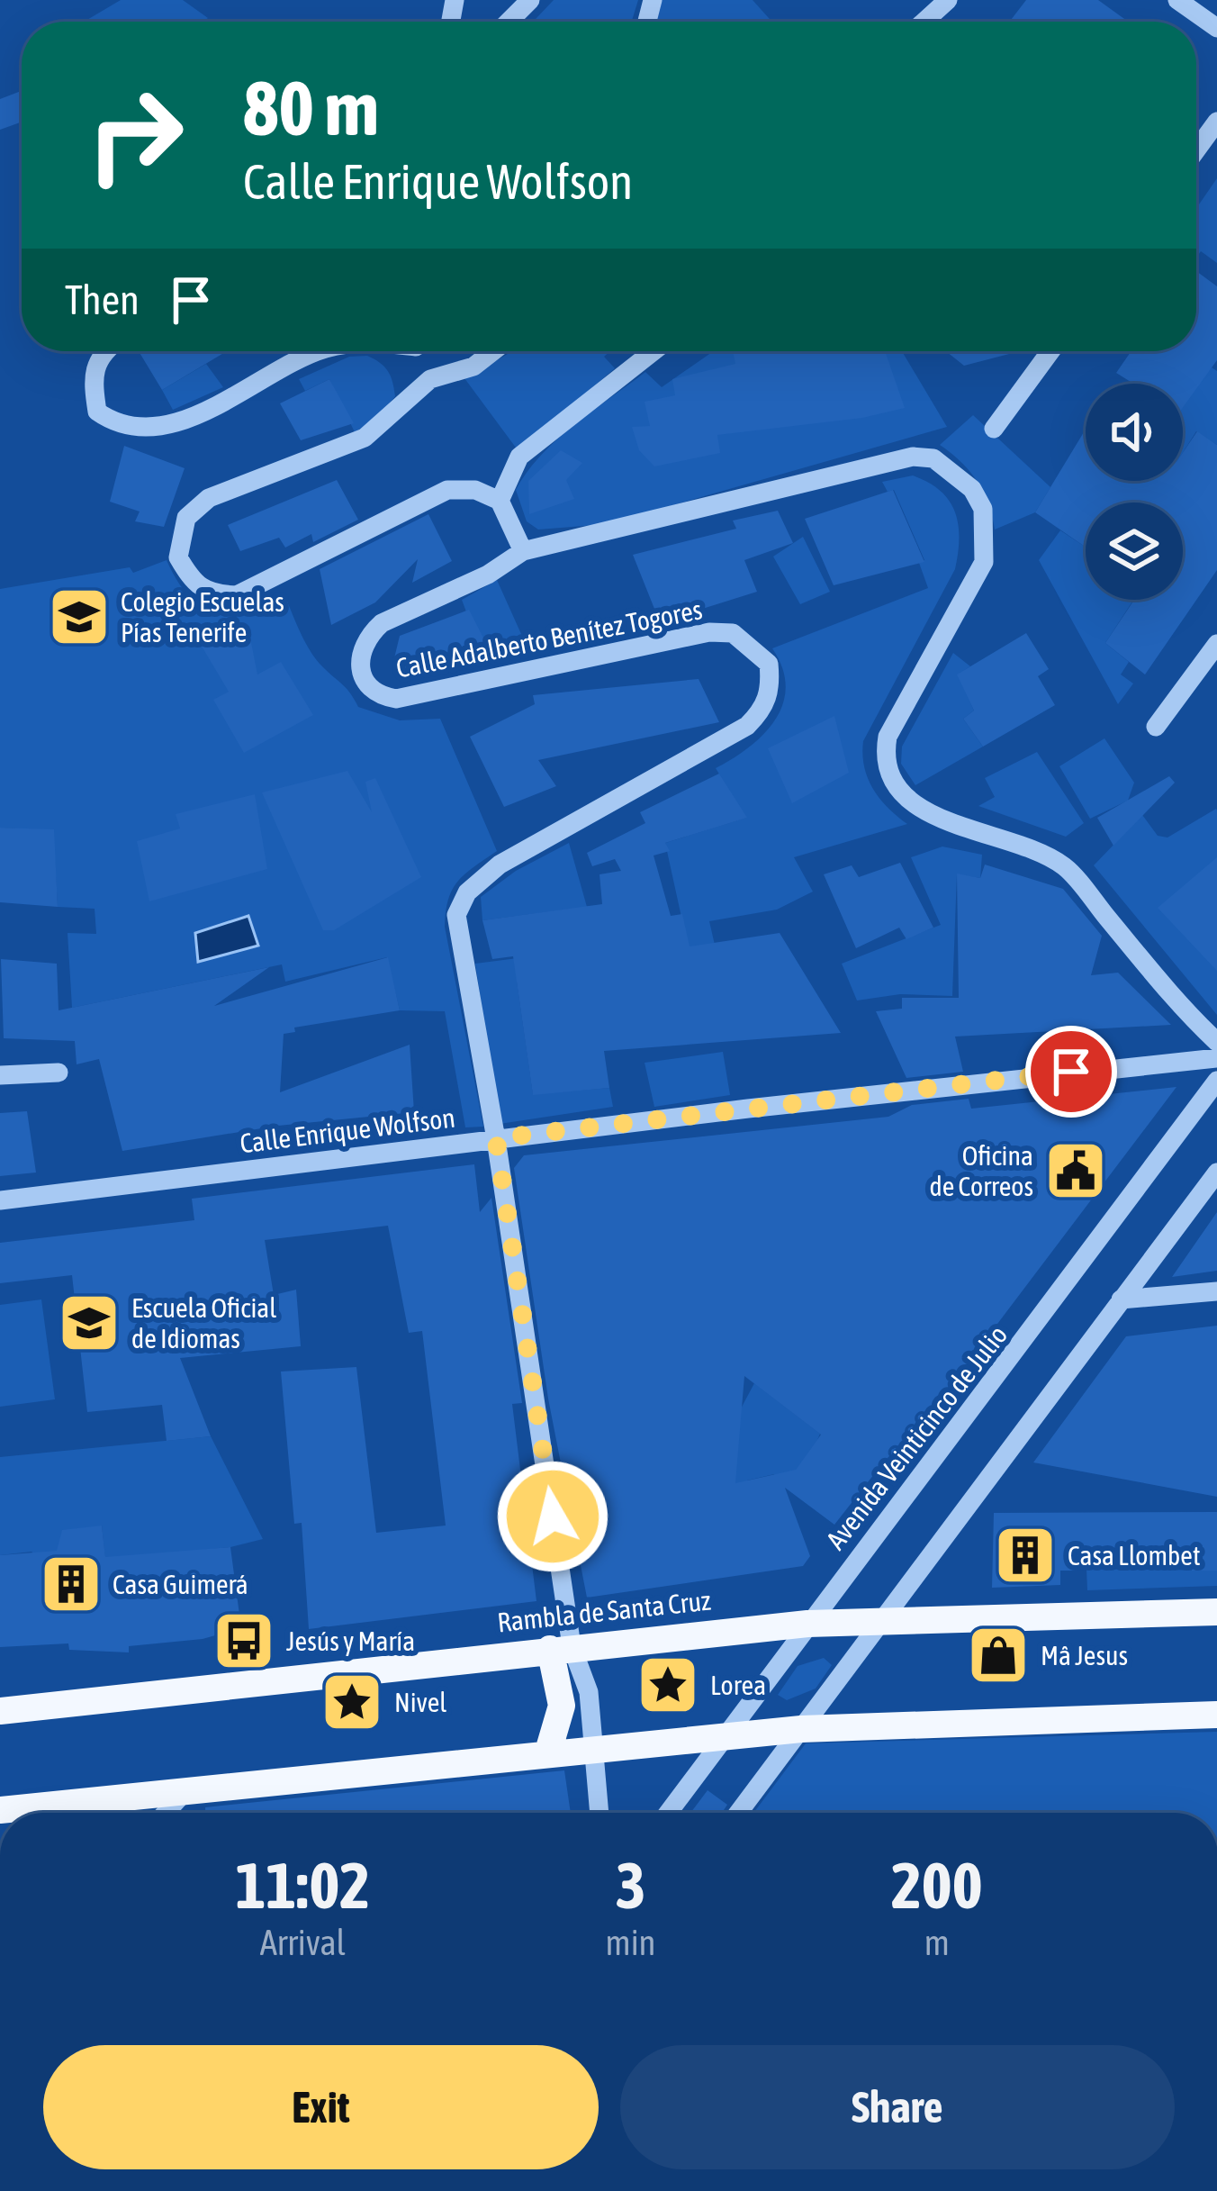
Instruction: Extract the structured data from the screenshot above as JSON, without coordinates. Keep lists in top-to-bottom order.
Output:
{
  "streets": {
    "main road": ["Rambla de Santa Cruz"],
    "street": ["Calle Adalberto Benítez Togores", "Calle Enrique Wolfson", "Avenida Veinticinco de Julio"]
  },
  "crossings": [
    ["Calle Adalberto Benítez Togores", "Calle Enrique Wolfson"],
    ["Avenida Veinticinco de Julio", "Rambla de Santa Cruz"]
  ],
  "places": {
    "school or university": ["Colegio Escuelas Pías Tenerife", "Escuela Oficial de Idiomas"],
    "public building": ["Oficina de Correos"],
    "building": ["Casa Llombet", "Casa Guimerá"],
    "bus stop": ["Jesús y María"],
    "shop": ["Mâ Jesus"],
    "place": ["Lorea", "Nivel"]
  },
  "page": {
    "turn": ["80 m", "Calle Enrique Wolfson"],
    "then": "Then",
    "eta": [
      "11:02",
      "Arrival",
      "3",
      "min",
      "200",
      "m"
    ],
    "buttons": ["Exit", "Share"]
  }
}
